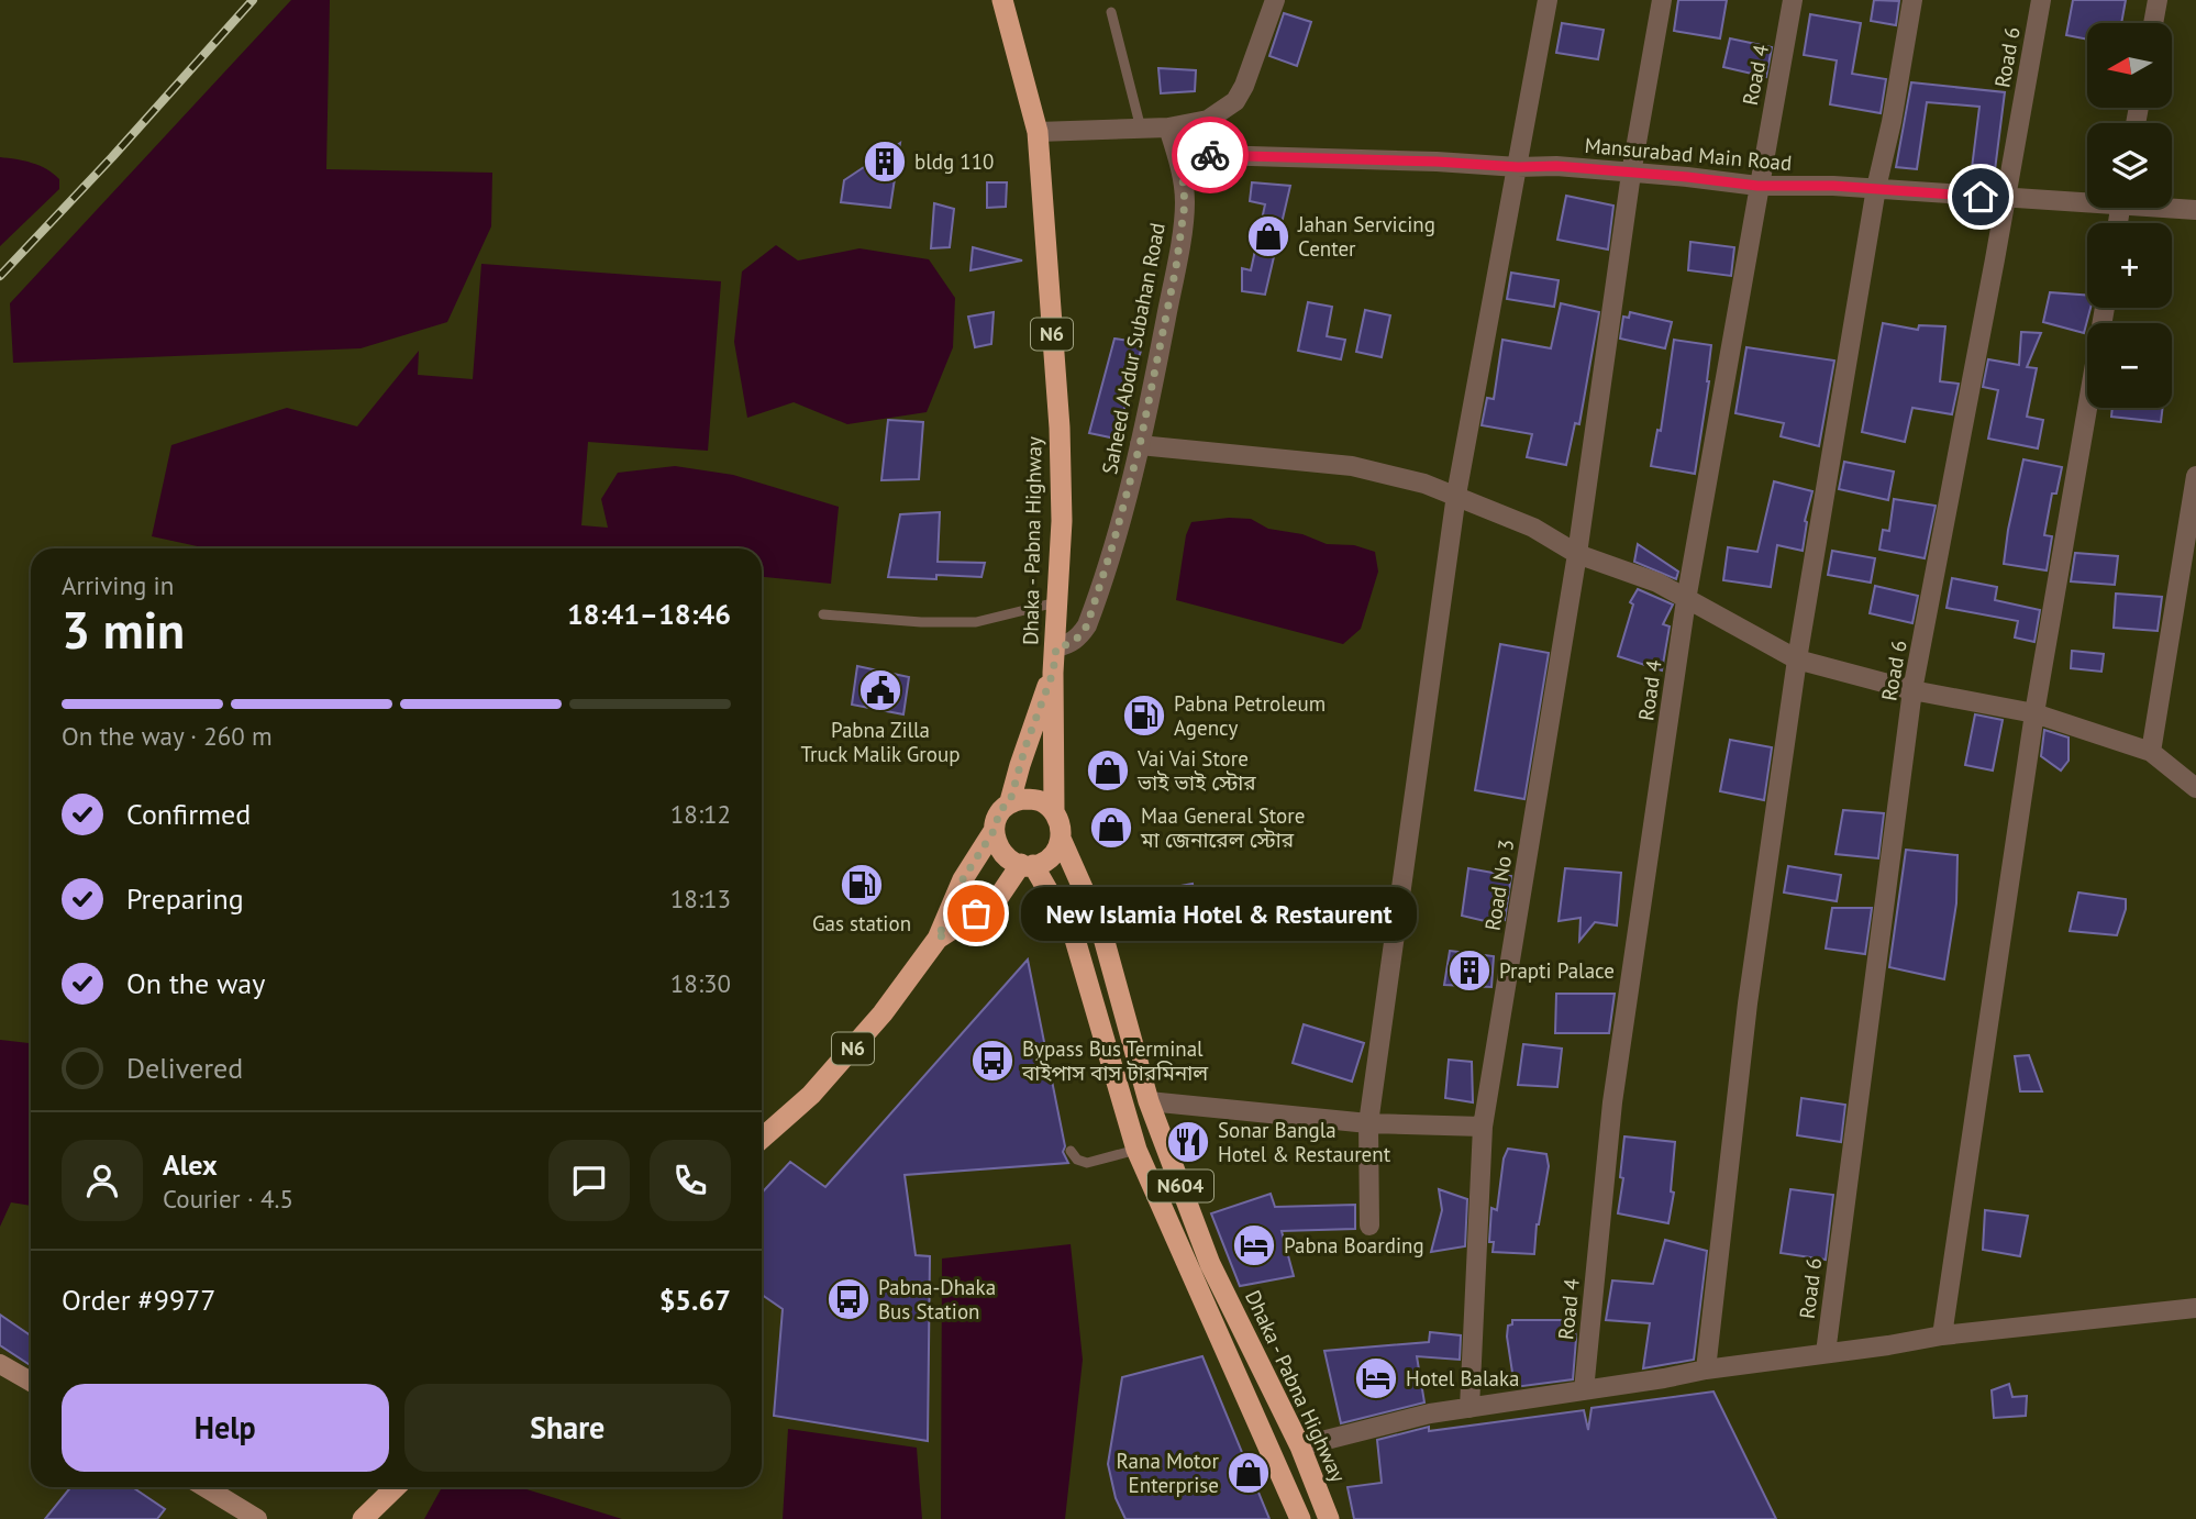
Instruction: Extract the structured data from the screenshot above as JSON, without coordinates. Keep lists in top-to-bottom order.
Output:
{
  "streets": {
    "highway": ["N6", "Dhaka - Pabna Highway", "N604"],
    "street": [
      "Road 6",
      "Road 4",
      "Mansurabad Main Road",
      "Saheed Abdur Subahan Road",
      "Road No 3"
    ]
  },
  "crossings": [
    ["Road 6", "Mansurabad Main Road"],
    ["Road 4", "Mansurabad Main Road"],
    ["Mansurabad Main Road", "Saheed Abdur Subahan Road"],
    ["Mansurabad Main Road", "Road No 3"],
    ["Saheed Abdur Subahan Road", "Dhaka - Pabna Highway"],
    ["Dhaka - Pabna Highway", "N604"]
  ],
  "places": {
    "building": ["bldg 110", "Prapti Palace"],
    "shop": [
      "Jahan Servicing Center",
      "Vai Vai Store ভাই ভাই স্টোর",
      "Maa General Store মা জেনারেল স্টোর",
      "Rana Motor Enterprise"
    ],
    "public building": ["Pabna Zilla Truck Malik Group"],
    "fuel station": ["Pabna Petroleum Agency", "Gas station"],
    "other": ["New Islamia Hotel & Restaurent"],
    "bus stop": ["Bypass Bus Terminal বাইপাস বাস টারমিনাল", "Pabna-Dhaka Bus Station"],
    "restaurant": ["Sonar Bangla Hotel & Restaurent"],
    "hotel": ["Pabna Boarding", "Hotel Balaka"]
  },
  "north": "left",
  "page": {
    "map_buttons": ["+", "−"],
    "heading": ["3 min", "Arriving in", "18:41–18:46"],
    "panel": [
      "Alex",
      "Courier · 4.5",
      "Order #9977",
      "$5.67"
    ],
    "bar": "On the way · 260 m",
    "list": [
      ["Confirmed", "18:12"],
      ["Preparing", "18:13"],
      ["On the way", "18:30"],
      "Delivered"
    ],
    "bubble": "New Islamia Hotel & Restaurent",
    "buttons": ["Help", "Share"]
  }
}
